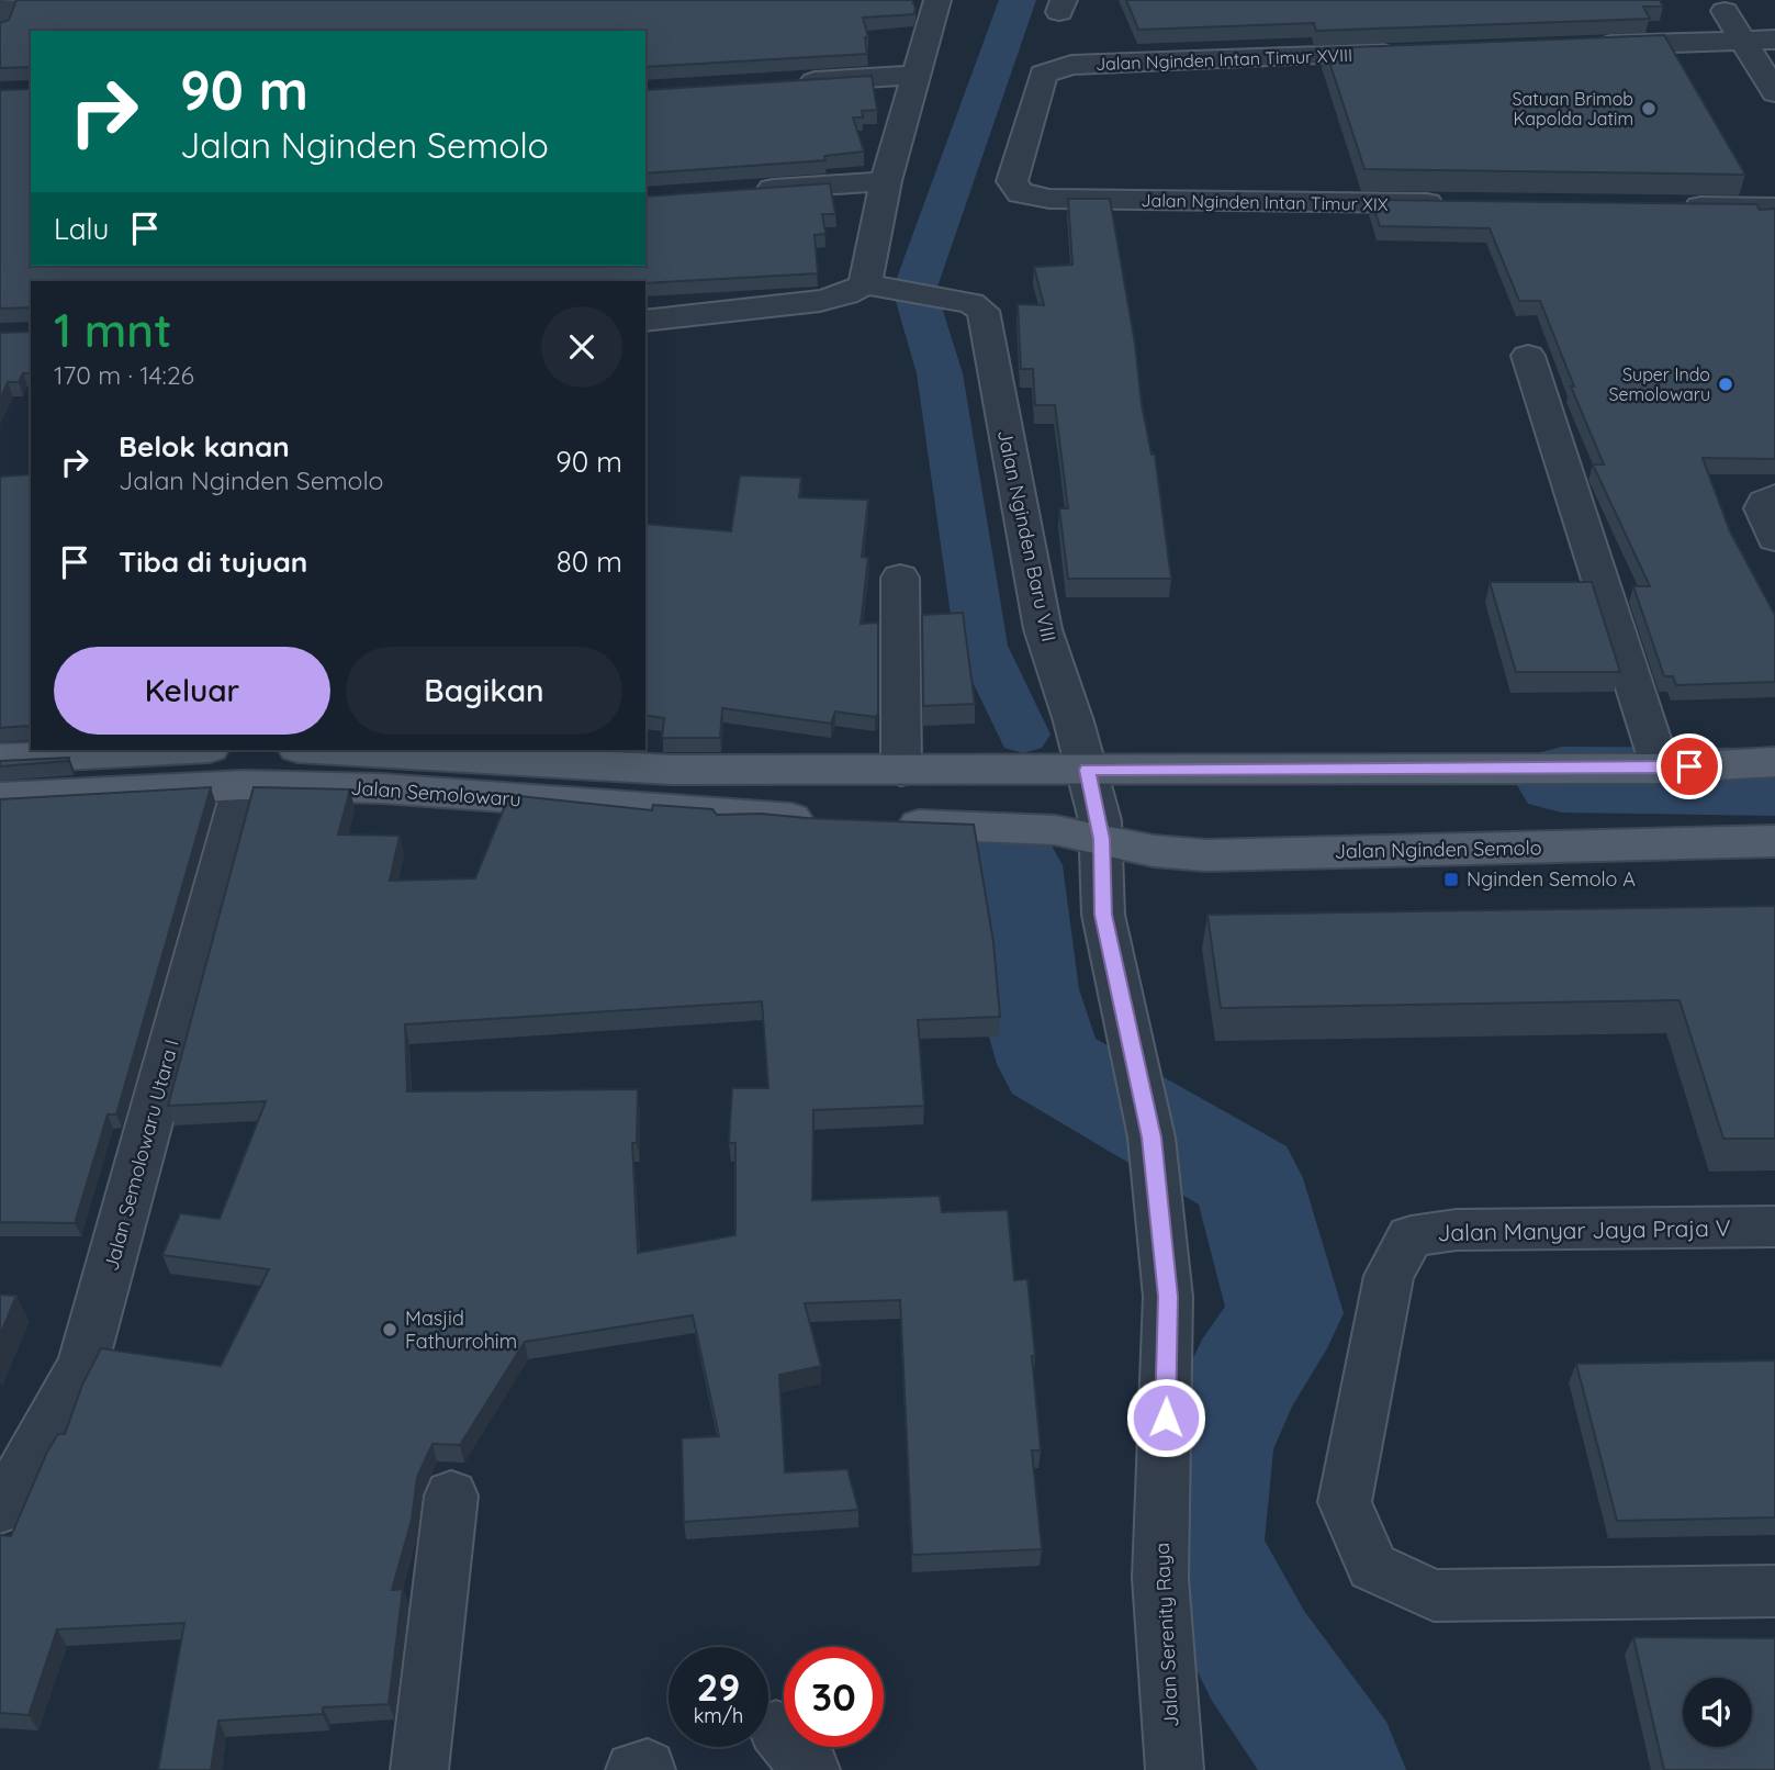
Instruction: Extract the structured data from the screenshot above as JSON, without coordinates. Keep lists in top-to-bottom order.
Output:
{
  "streets": {
    "main road": ["Jalan Semolowaru", "Jalan Nginden Semolo"],
    "street": [
      "Jalan Nginden Intan Timur XVIII",
      "Jalan Nginden Intan Timur XIX",
      "Jalan Nginden Baru VIII",
      "Jalan Semolowaru Utara I",
      "Jalan Manyar Jaya Praja V",
      "Jalan Serenity Raya"
    ]
  },
  "crossings": [
    ["Jalan Nginden Intan Timur XVIII", "Jalan Nginden Intan Timur XIX"],
    ["Jalan Nginden Baru VIII", "Jalan Semolowaru"],
    ["Jalan Nginden Baru VIII", "Jalan Nginden Semolo"],
    ["Jalan Nginden Baru VIII", "Jalan Serenity Raya"],
    ["Jalan Semolowaru", "Jalan Nginden Semolo"],
    ["Jalan Semolowaru", "Jalan Semolowaru Utara I"],
    ["Jalan Semolowaru", "Jalan Serenity Raya"],
    ["Jalan Nginden Semolo", "Jalan Serenity Raya"]
  ],
  "places": {
    "other": ["Satuan Brimob Kapolda Jatim", "Super Indo Semolowaru", "Masjid Fathurrohim"],
    "transit": ["Nginden Semolo A"]
  },
  "page": {
    "turn": ["90 m", "Jalan Nginden Semolo"],
    "then": "Lalu",
    "heading": ["1 mnt", "170 m · 14:26"],
    "list": [
      {
        "name": "Belok kanan",
        "note": "Jalan Nginden Semolo",
        "value": "90 m"
      },
      {
        "name": "Tiba di tujuan",
        "value": "80 m"
      }
    ],
    "buttons": ["Keluar", "Bagikan"],
    "speed": "29 km/h",
    "limit": "30"
  }
}
